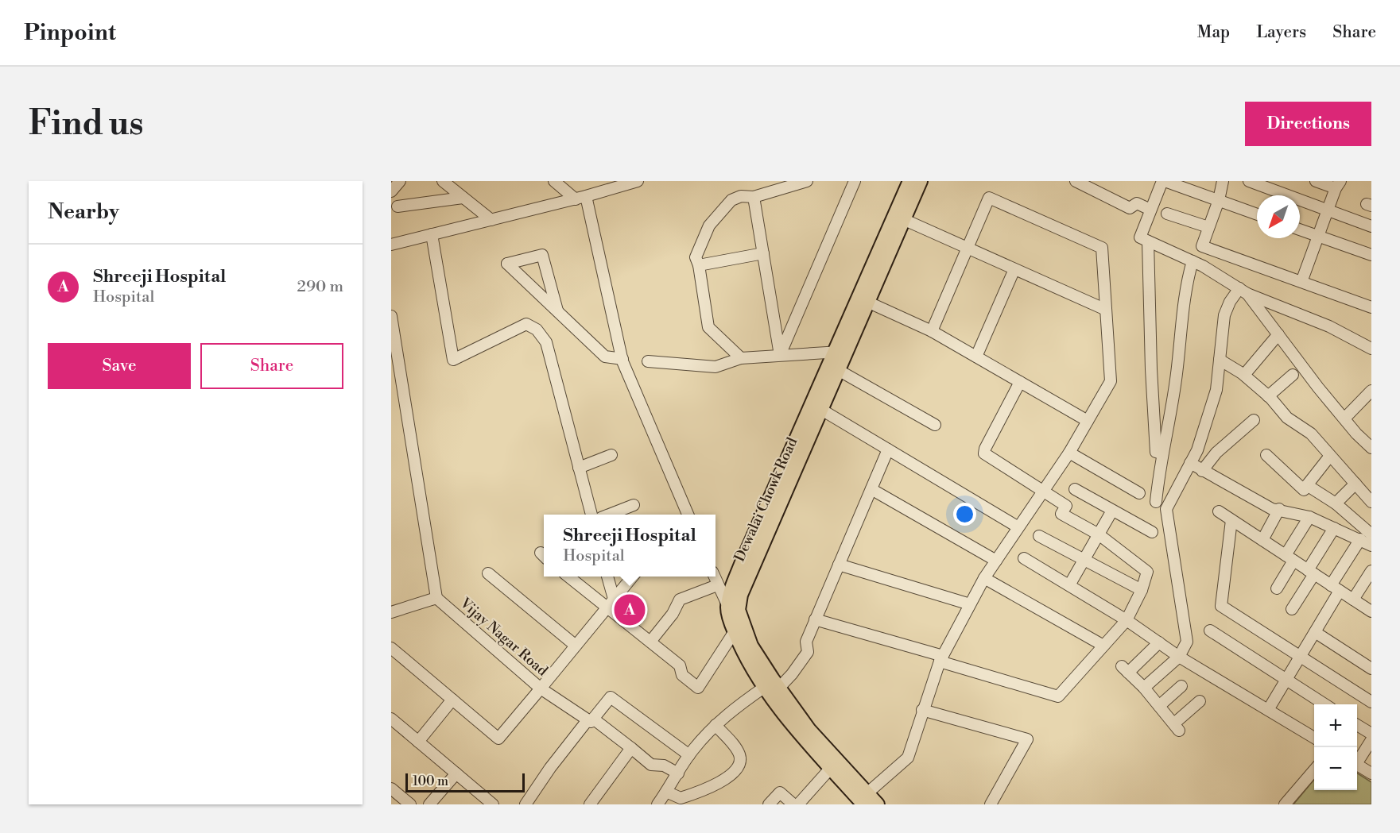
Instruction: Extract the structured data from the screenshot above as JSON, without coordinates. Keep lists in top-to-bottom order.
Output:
{
  "streets": {
    "main road": ["Dewalai Chowk Road"],
    "street": ["Vijay Nagar Road"]
  },
  "scale_bar": "100 m",
  "north": "bottom left",
  "page": {
    "header": "Pinpoint",
    "nav": ["Map", "Layers", "Share"],
    "buttons": [
      "Directions",
      ["Save", "Share"]
    ],
    "title": "Find us",
    "heading": "Nearby",
    "list": [
      {
        "mark": "A",
        "name": "Shreeji Hospital",
        "note": "Hospital",
        "value": "290 m"
      }
    ],
    "popup": ["Shreeji Hospital", "Hospital"],
    "pins": "A",
    "map_buttons": ["+", "−"],
    "scale": "100 m"
  }
}
